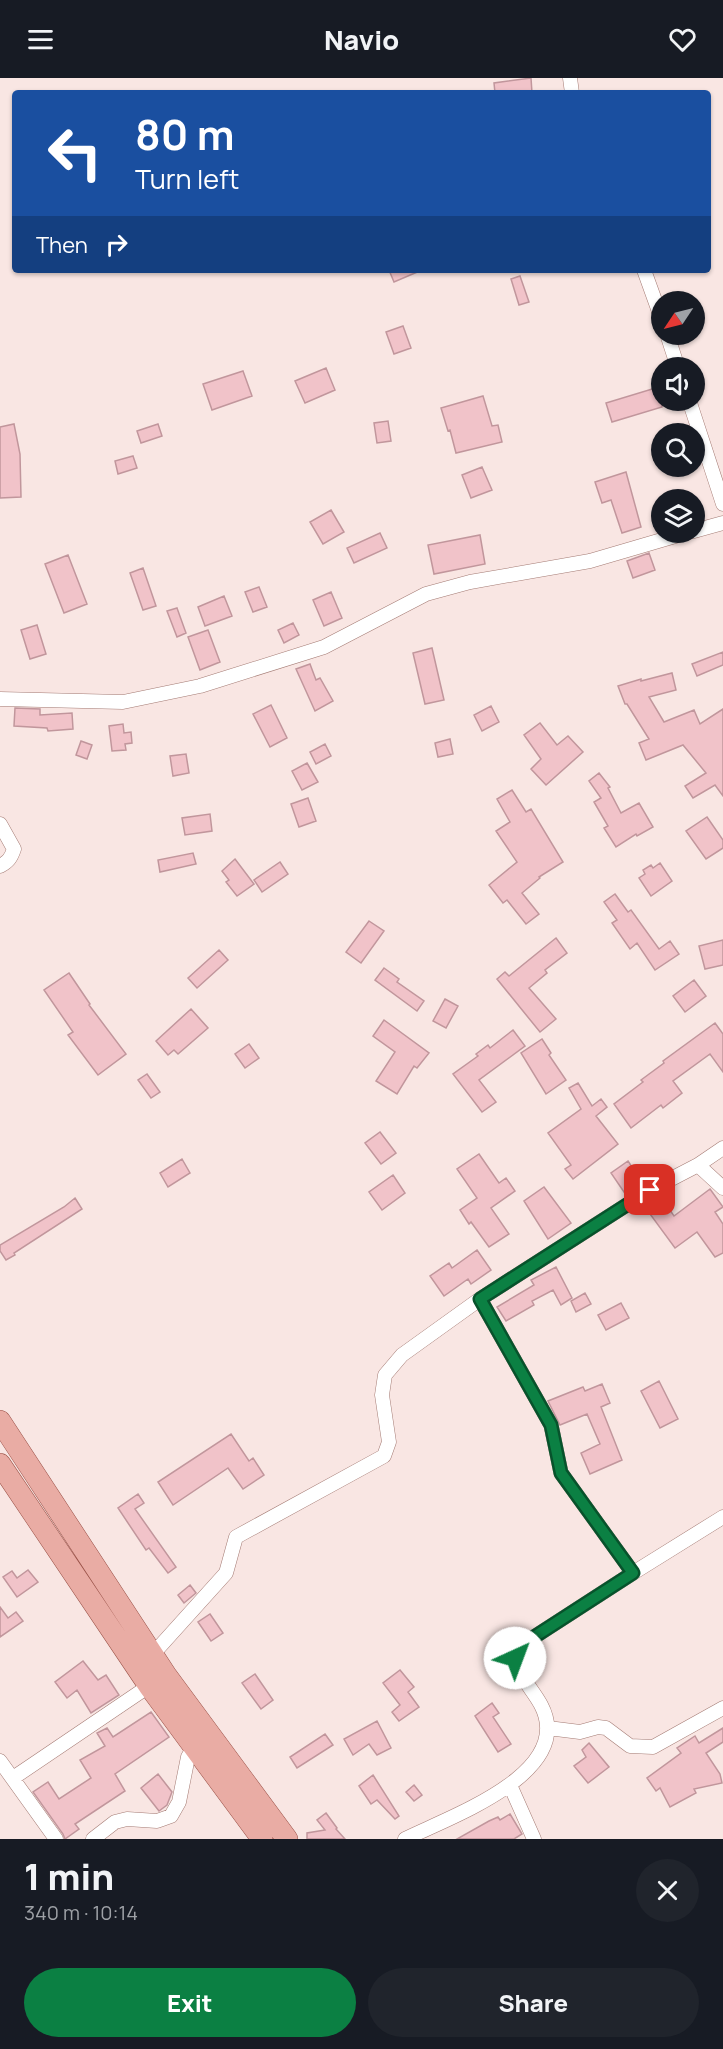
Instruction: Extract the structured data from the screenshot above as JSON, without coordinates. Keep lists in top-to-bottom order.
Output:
{
  "north": "bottom left",
  "page": {
    "header": "Navio",
    "turn": ["80 m", "Turn left"],
    "then": "Then",
    "heading": ["1 min", "340 m · 10:14"],
    "buttons": ["Exit", "Share"]
  }
}
